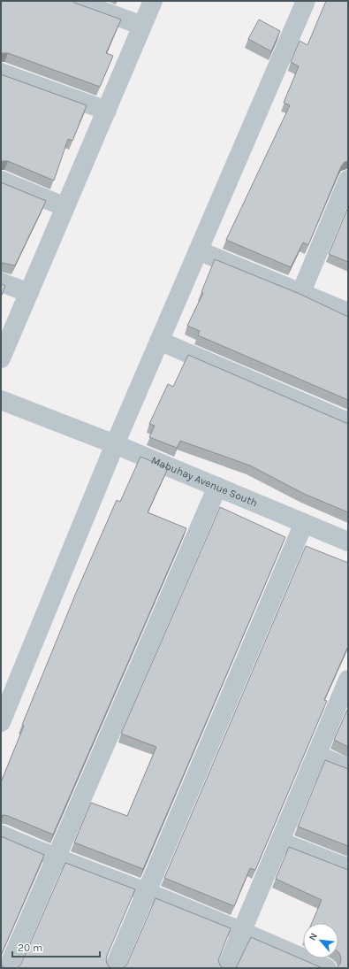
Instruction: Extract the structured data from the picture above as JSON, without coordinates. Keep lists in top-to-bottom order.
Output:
{
  "streets": {
    "street": ["Mabuhay Avenue South"]
  },
  "scale_bar": "20 m",
  "north": "top left"
}
